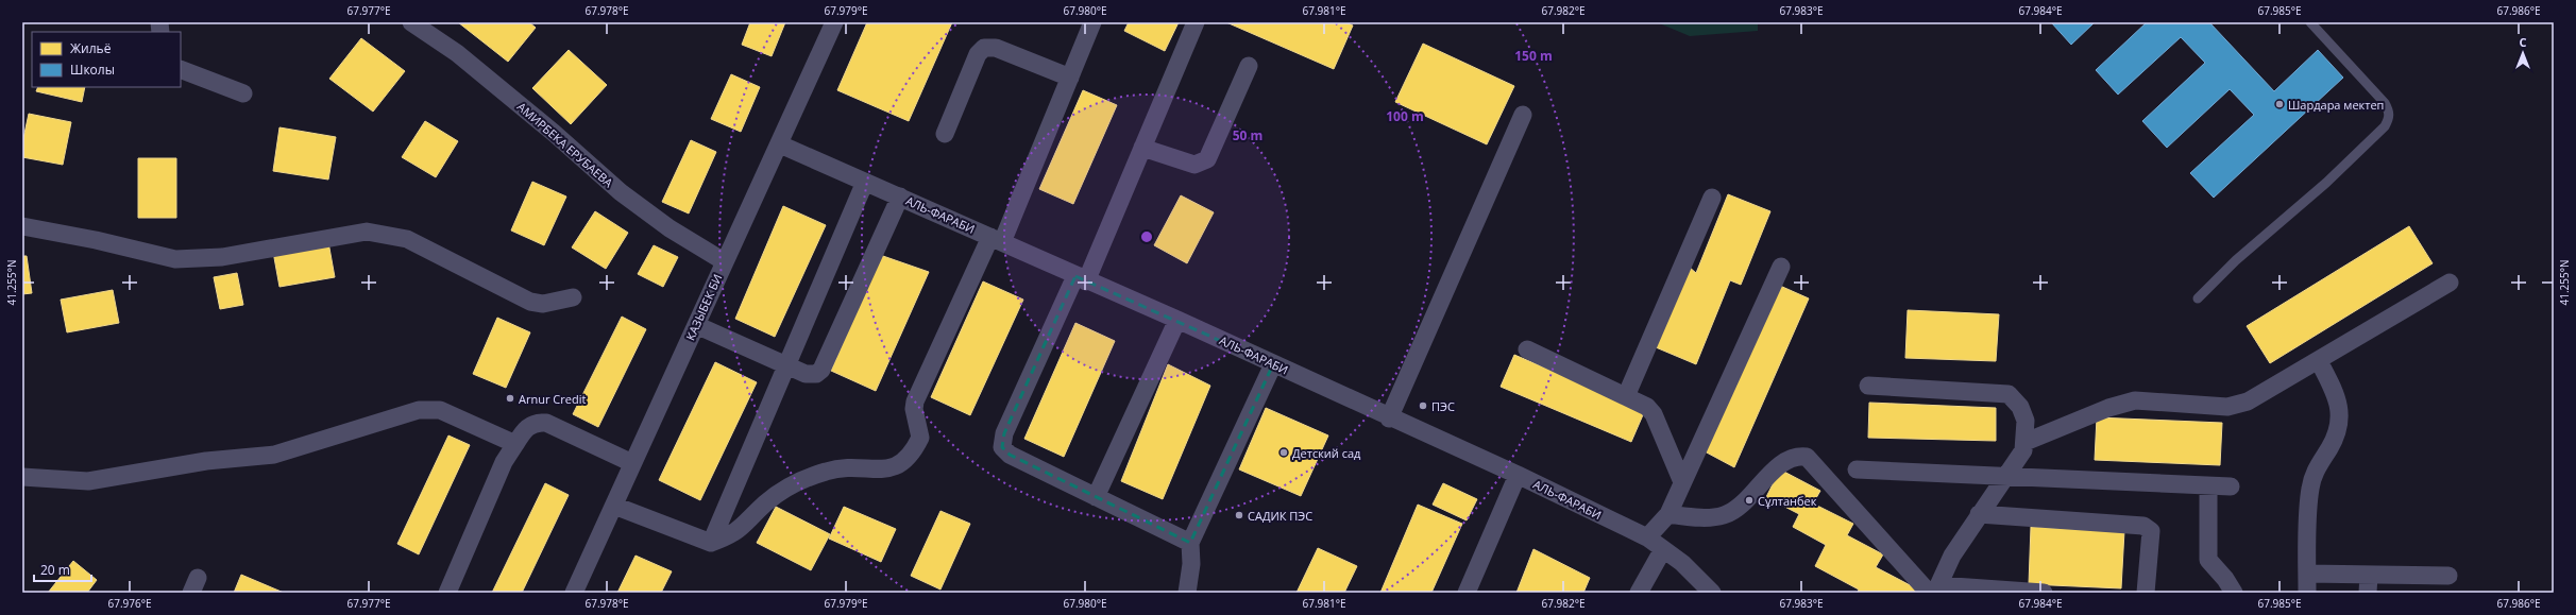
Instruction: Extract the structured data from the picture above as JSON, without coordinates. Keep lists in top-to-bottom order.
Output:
{
  "streets": {
    "street": ["АМИРБЕКА ЕРУБАЕВА", "АЛЬ-ФАРАБИ", "КАЗЫБЕК БИ"]
  },
  "crossings": [
    ["АМИРБЕКА ЕРУБАЕВА", "КАЗЫБЕК БИ"],
    ["АЛЬ-ФАРАБИ", "КАЗЫБЕК БИ"]
  ],
  "places": [
    "Шардара мектеп",
    "Arnur Credit",
    "ПЭС",
    "Детский сад",
    "Сұлтанбек",
    "САДИК ПЭС"
  ],
  "legend": ["Жильё", "Школы"],
  "scale_bar": "20 m",
  "north": "top",
  "coordinates": [
    "67.977°E",
    "67.978°E",
    "67.979°E",
    "67.980°E",
    "67.981°E",
    "67.982°E",
    "67.983°E",
    "67.984°E",
    "67.985°E",
    "67.986°E",
    "41.255°N",
    "67.976°E"
  ],
  "rings": ["150 m", "100 m", "50 m"]
}
